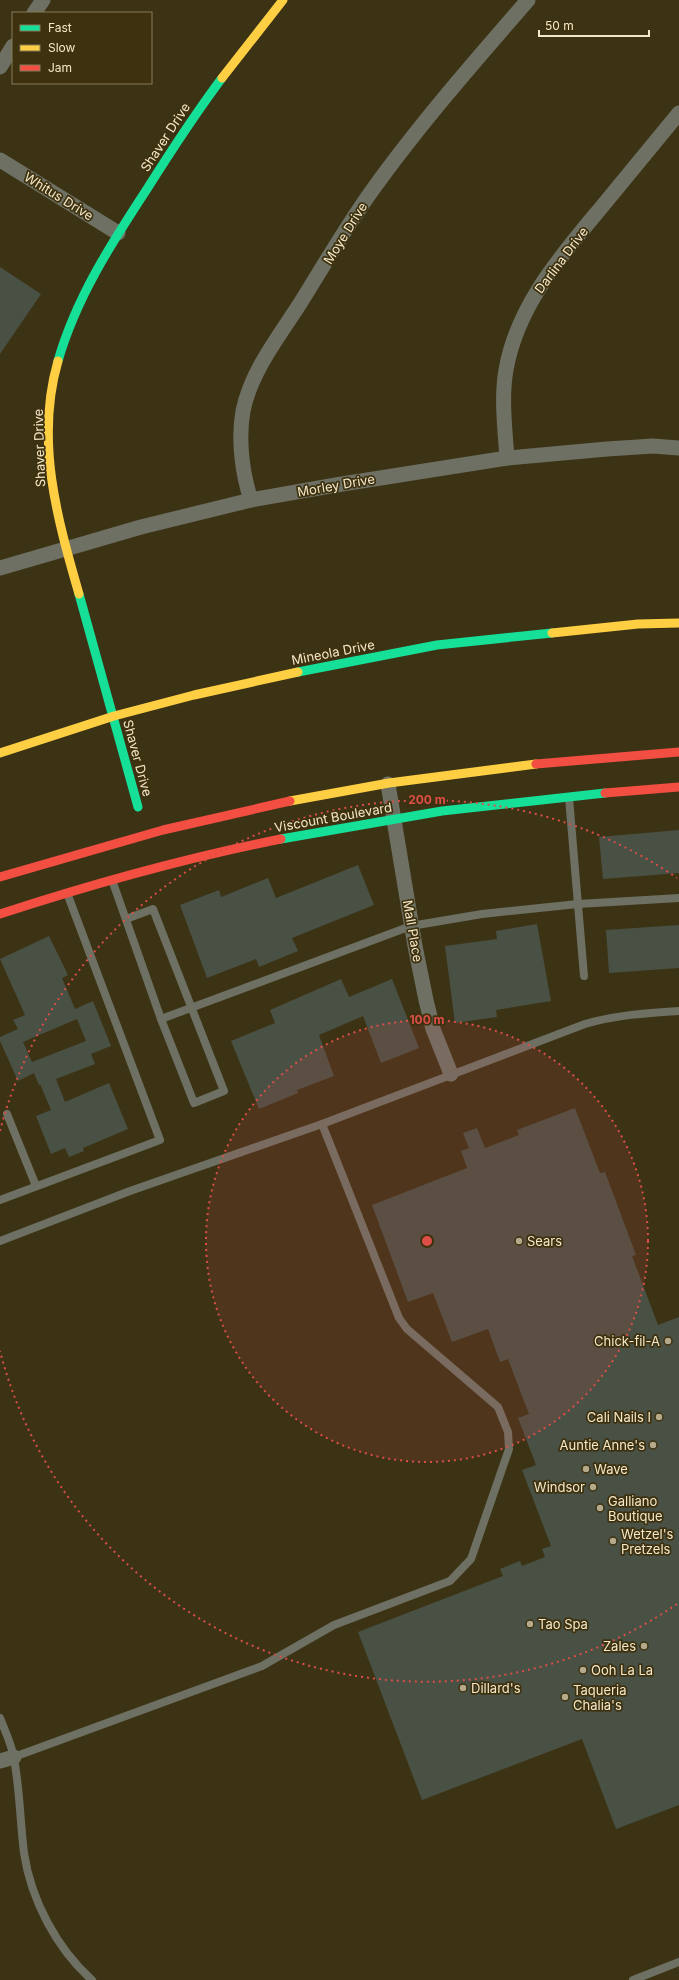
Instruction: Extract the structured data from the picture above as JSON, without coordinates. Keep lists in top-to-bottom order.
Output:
{
  "streets": {
    "street": [
      "Shaver Drive",
      "Whitus Drive",
      "Moye Drive",
      "Darlina Drive",
      "Morley Drive",
      "Mineola Drive",
      "Viscount Boulevard",
      "Mall Place"
    ]
  },
  "crossings": [
    ["Shaver Drive", "Whitus Drive"],
    ["Shaver Drive", "Morley Drive"],
    ["Shaver Drive", "Mineola Drive"],
    ["Moye Drive", "Morley Drive"],
    ["Darlina Drive", "Morley Drive"],
    ["Viscount Boulevard", "Mall Place"]
  ],
  "places": [
    "Sears",
    "Chick-fil-A",
    "Cali Nails I",
    "Auntie Anne's",
    "Wave",
    "Windsor",
    "Galliano Boutique",
    "Wetzel's Pretzels",
    "Tao Spa",
    "Zales",
    "Ooh La La",
    "Dillard's",
    "Taqueria Chalia's"
  ],
  "legend": ["Fast", "Slow", "Jam"],
  "scale_bar": "50 m",
  "rings": ["200 m", "100 m"]
}
